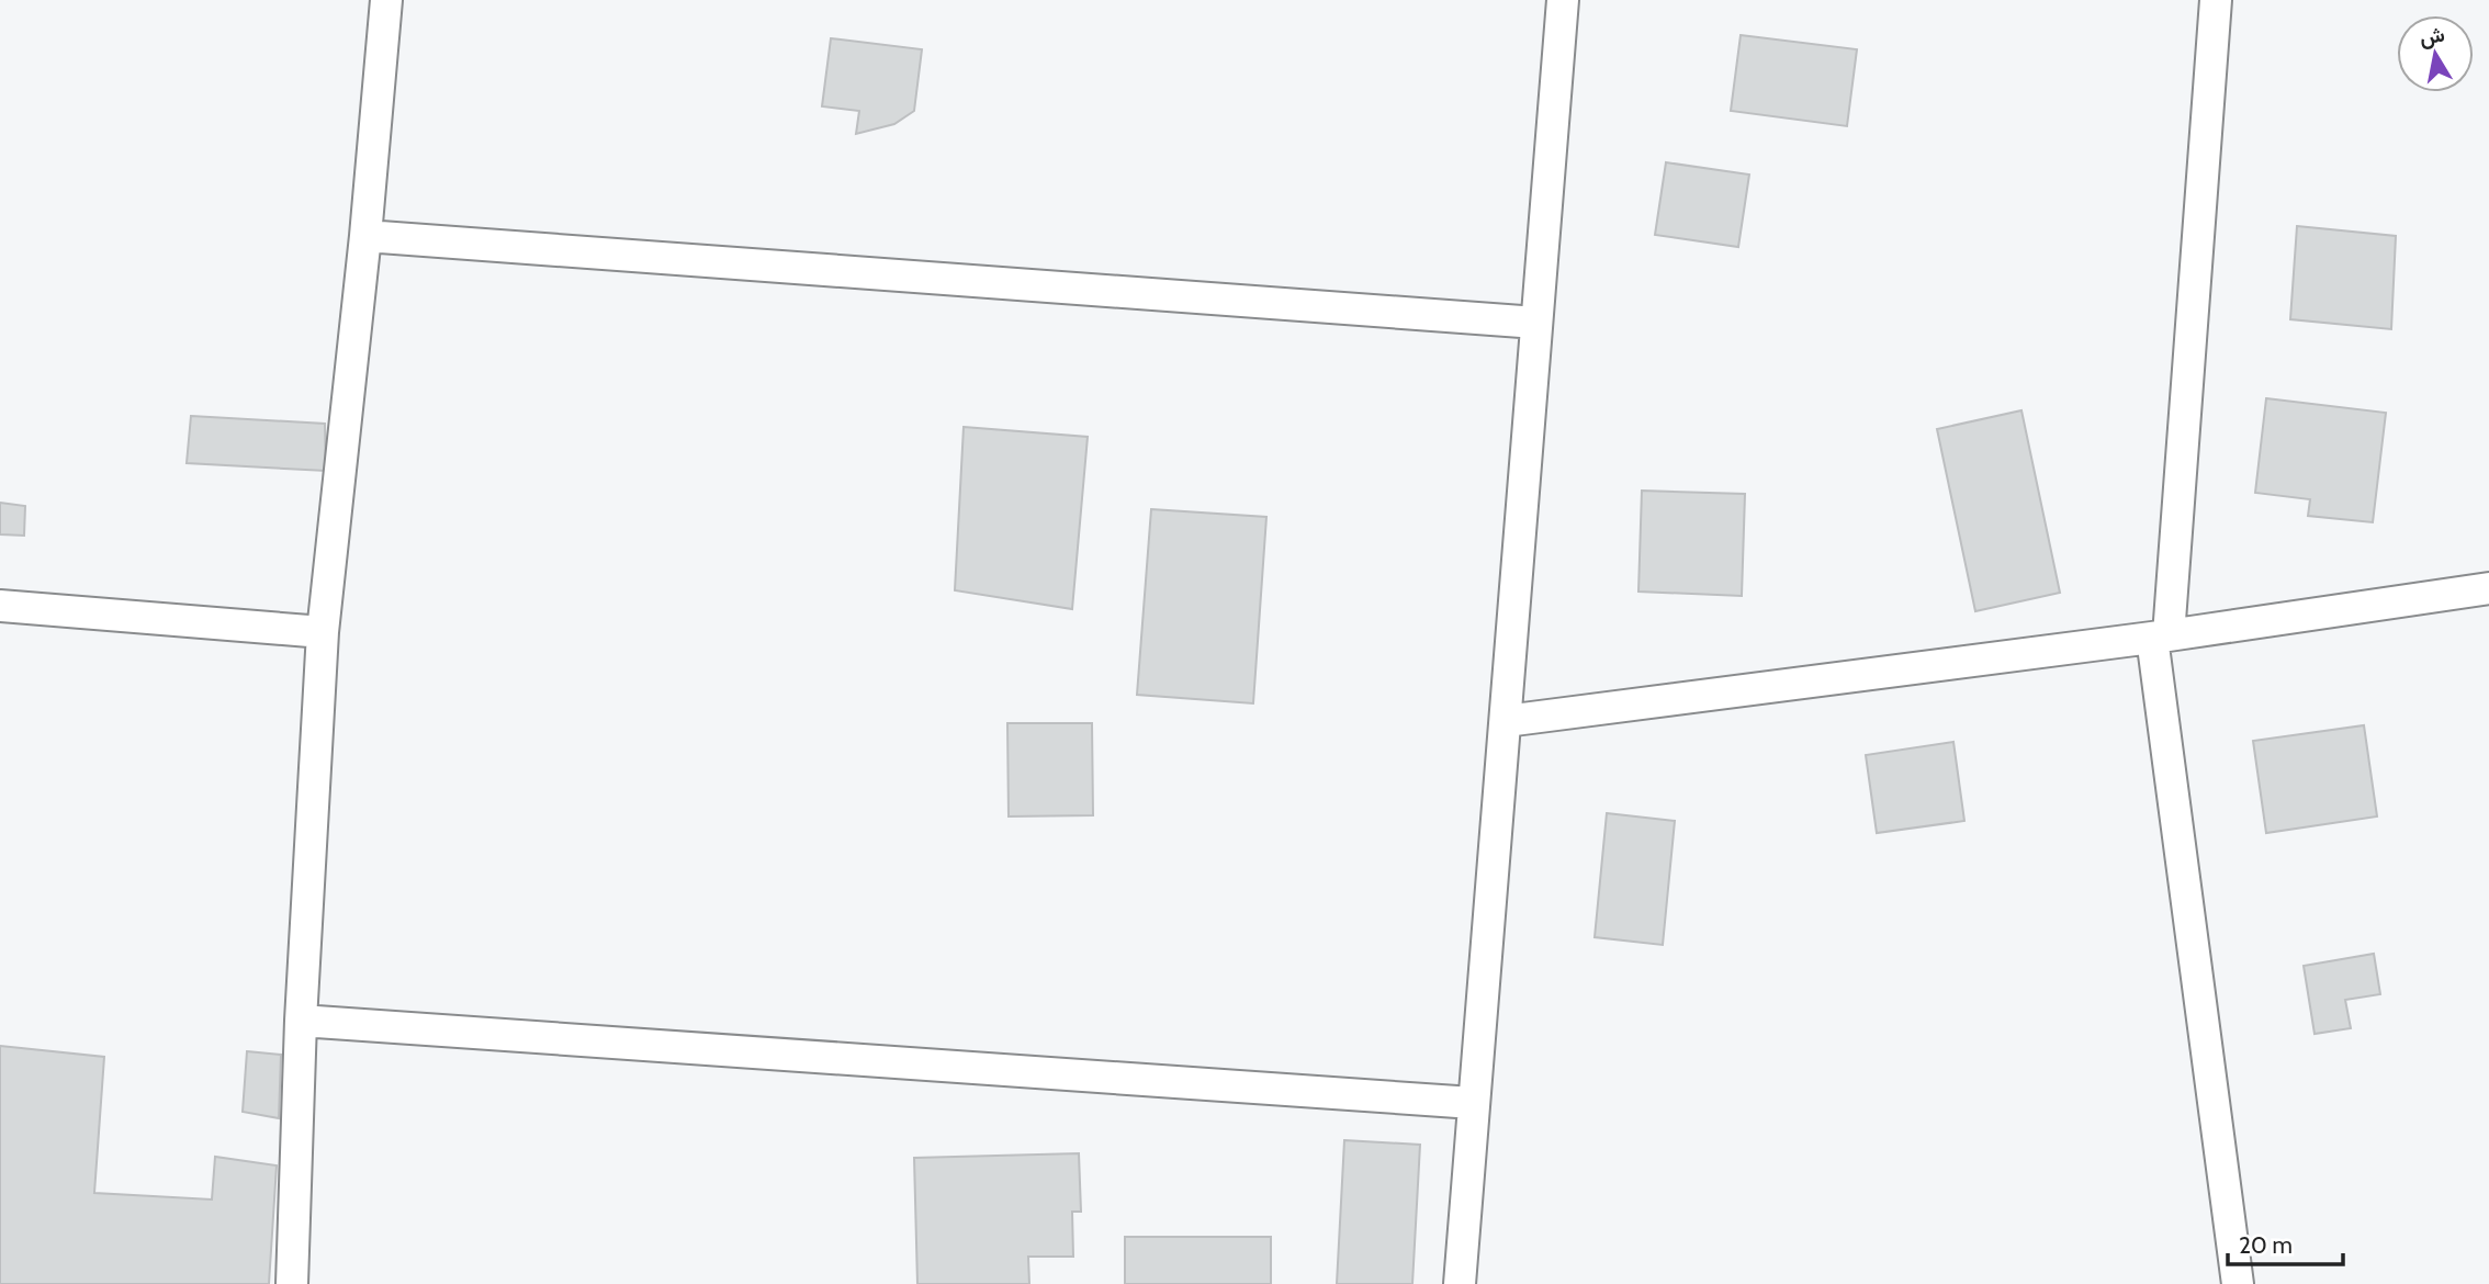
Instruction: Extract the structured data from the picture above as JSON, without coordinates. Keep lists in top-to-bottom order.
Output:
{
  "scale_bar": "20 m",
  "north": "top"
}
